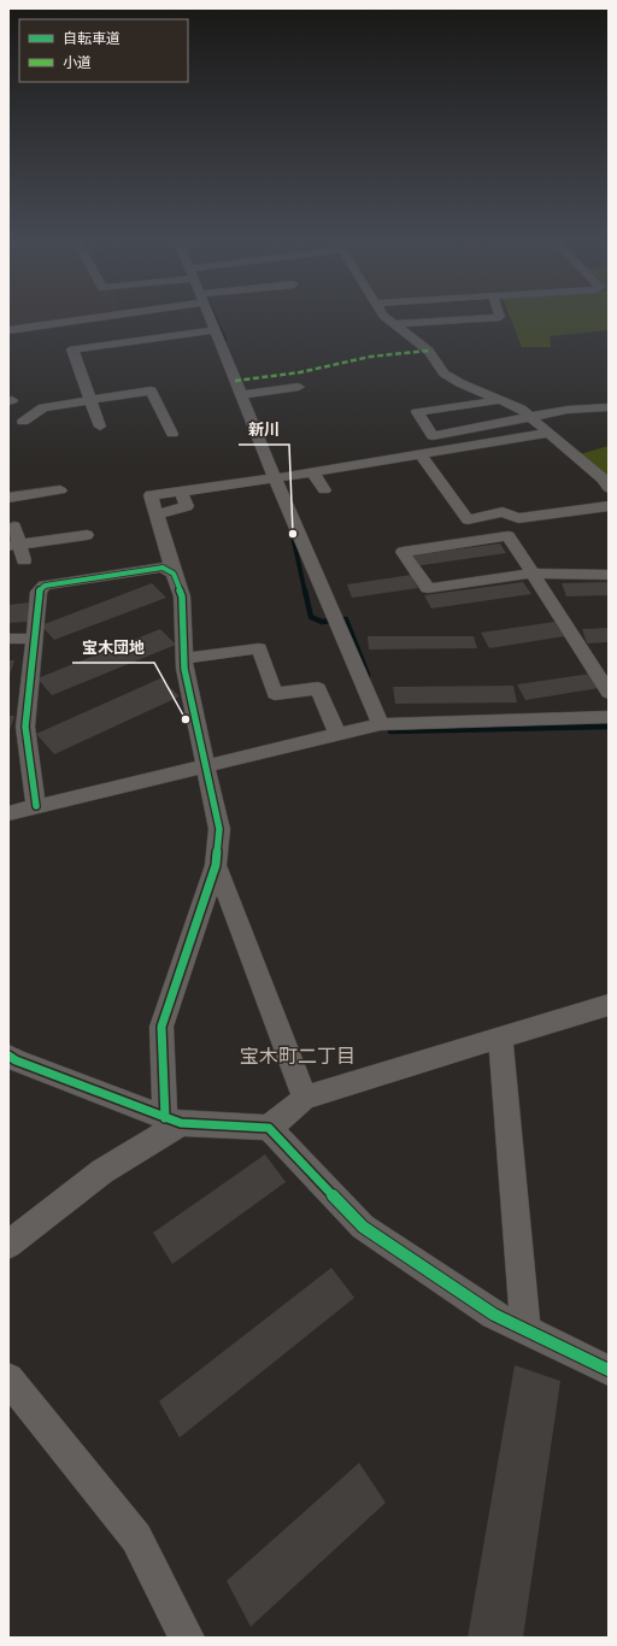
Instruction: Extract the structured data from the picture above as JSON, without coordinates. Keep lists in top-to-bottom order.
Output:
{
  "districts": ["宝木町二丁目"],
  "places": ["新川", "宝木団地"],
  "legend": ["自転車道", "小道"]
}
